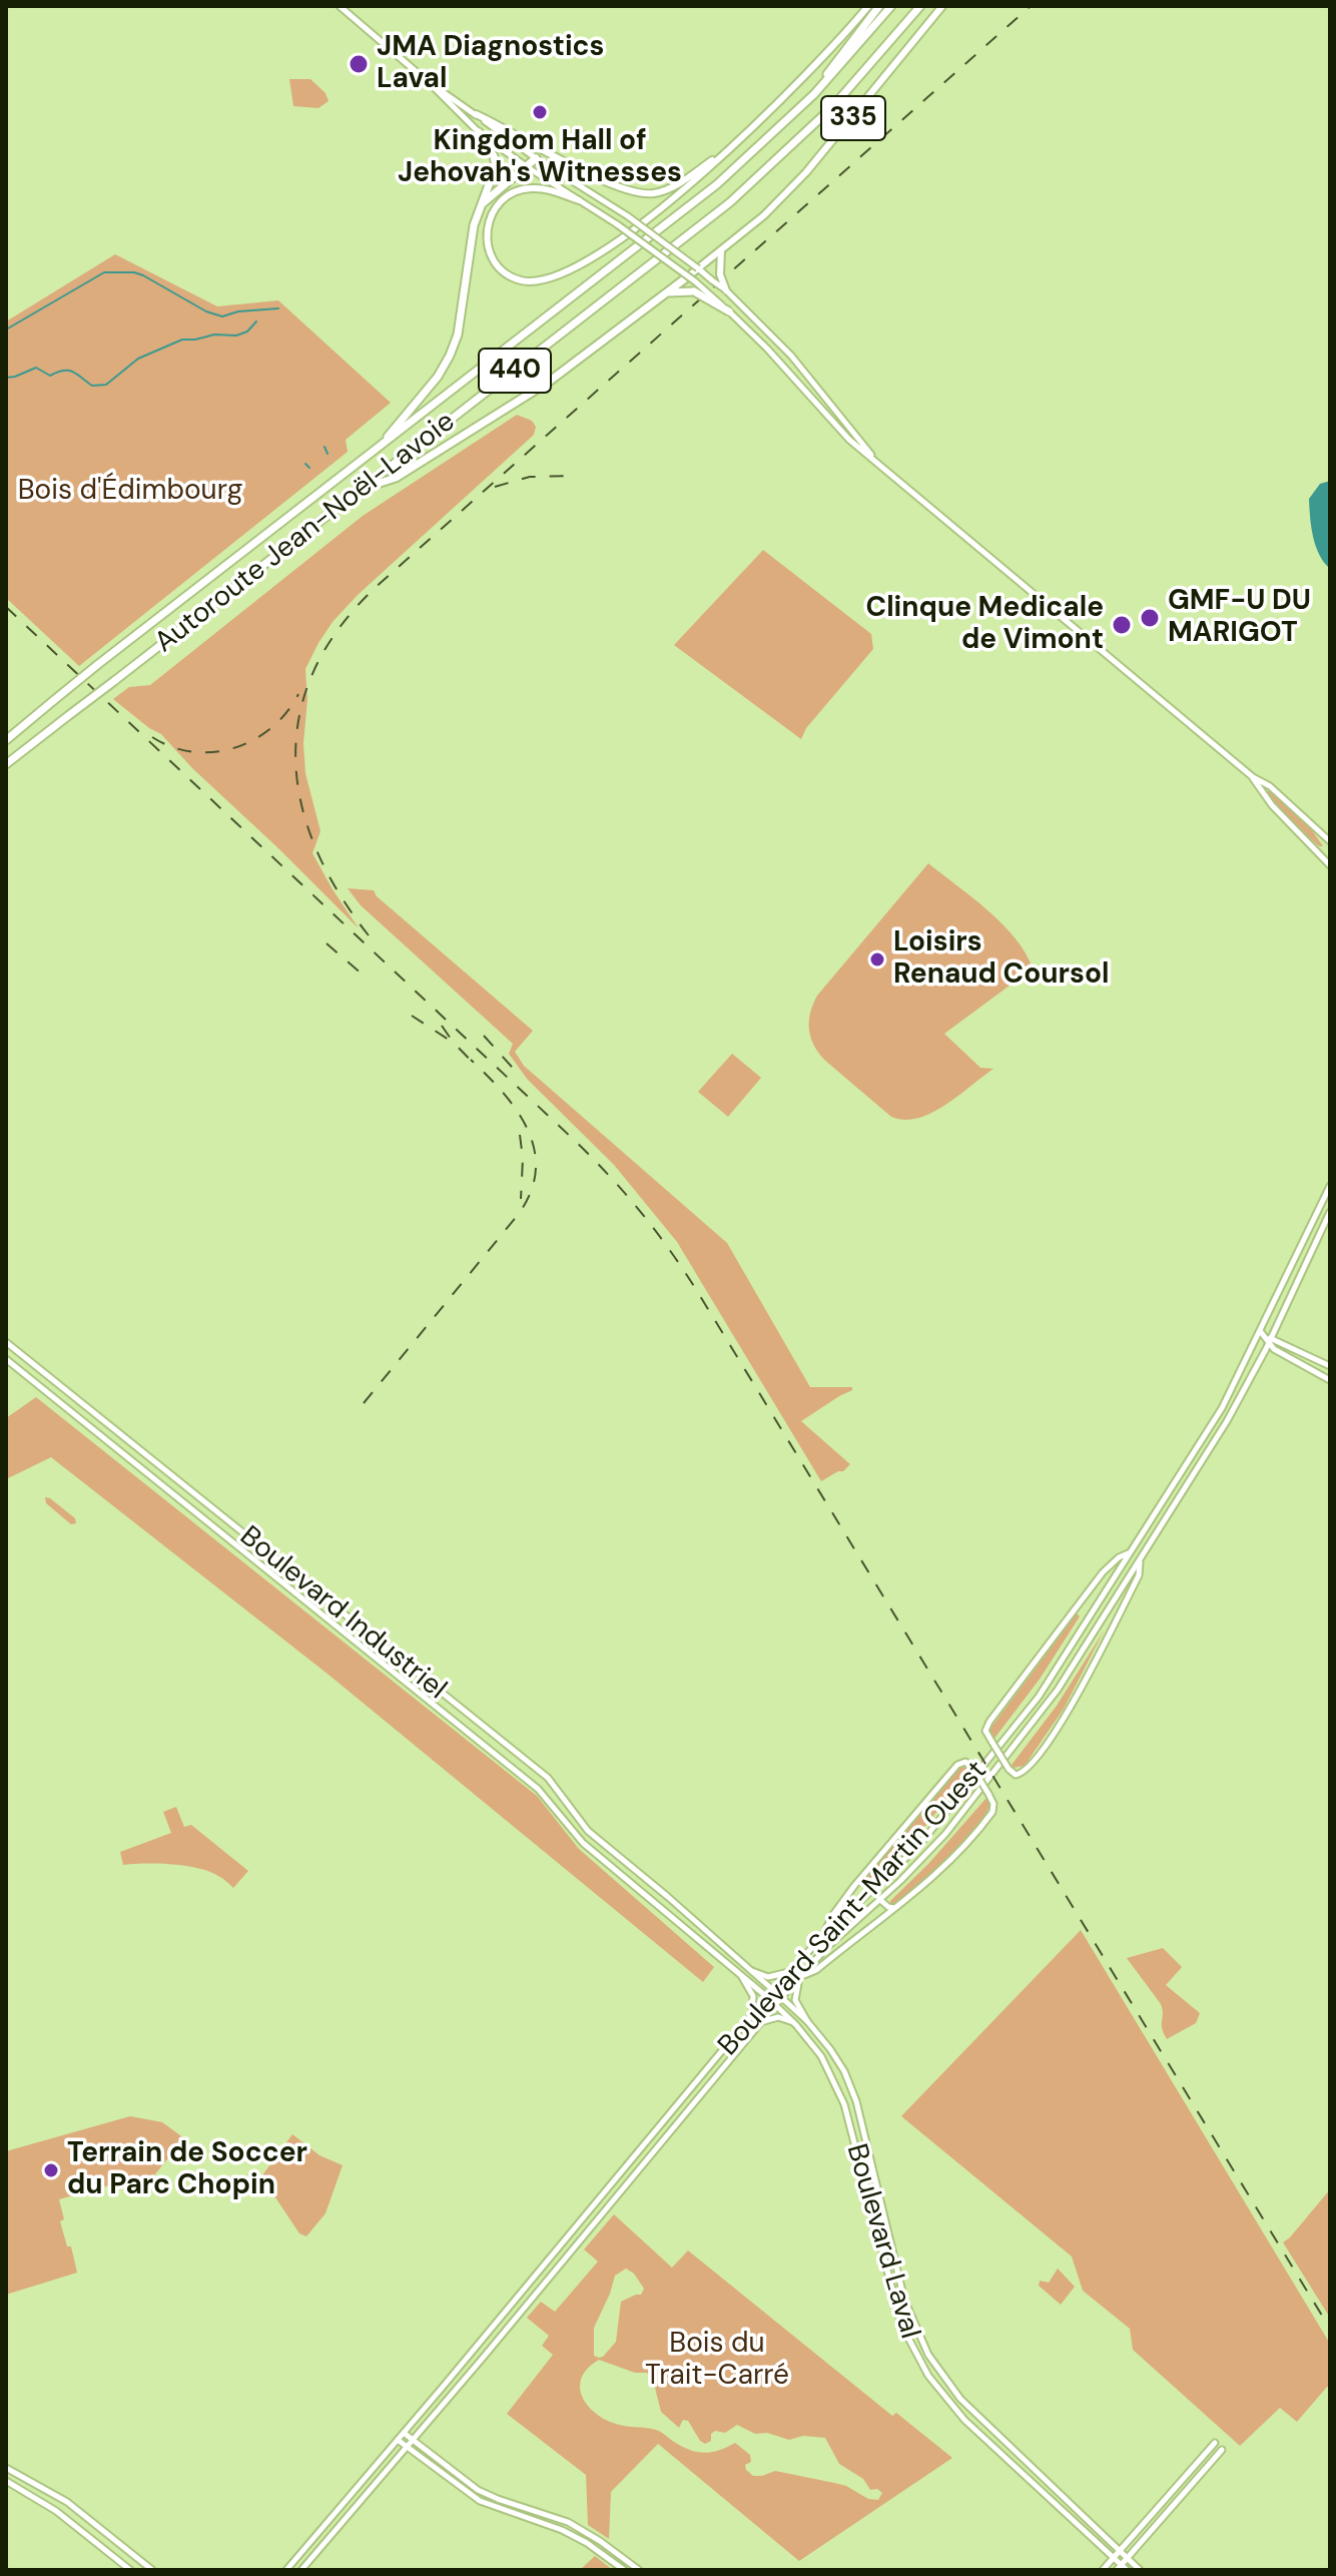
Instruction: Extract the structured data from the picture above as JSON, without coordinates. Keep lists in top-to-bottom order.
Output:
{
  "streets": {
    "highway": ["440", "Autoroute Jean-Noël-Lavoie"],
    "main road": [
      "335",
      "Boulevard Industriel",
      "Boulevard Saint-Martin Ouest",
      "Boulevard Laval"
    ]
  },
  "crossings": [
    ["Boulevard Industriel", "Boulevard Saint-Martin Ouest"],
    ["Boulevard Industriel", "Boulevard Laval"],
    ["Boulevard Saint-Martin Ouest", "Boulevard Laval"]
  ],
  "parks": ["Bois d'Édimbourg", "Bois du Trait-Carré"],
  "places": [
    "JMA Diagnostics Laval",
    "Kingdom Hall of Jehovah's Witnesses",
    "GMF-U DU MARIGOT",
    "Clinque Medicale de Vimont",
    "Loisirs Renaud Coursol",
    "Terrain de Soccer du Parc Chopin"
  ]
}
